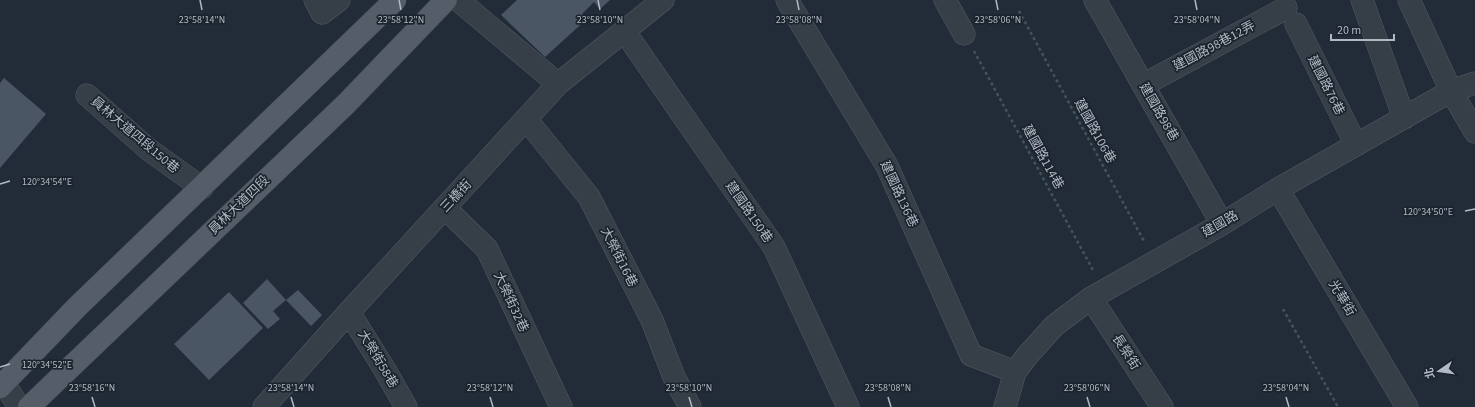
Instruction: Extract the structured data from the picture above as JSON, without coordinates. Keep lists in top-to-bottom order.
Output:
{
  "streets": {
    "main road": ["員林大道四段"],
    "street": [
      "建國路98巷12弄",
      "建國路76巷",
      "建國路98巷",
      "員林大道四段150巷",
      "建國路136巷",
      "三橋街",
      "建國路150巷",
      "建國路",
      "大榮街16巷",
      "光華街",
      "大榮街32巷",
      "長榮街",
      "大榮街58巷"
    ],
    "path": ["建國路106巷", "建國路114巷"]
  },
  "crossings": [
    ["建國路98巷12弄", "建國路76巷"],
    ["建國路98巷12弄", "建國路98巷"],
    ["建國路76巷", "建國路"],
    ["建國路98巷", "建國路"],
    ["建國路106巷", "建國路"],
    ["建國路114巷", "建國路"],
    ["建國路114巷", "長榮街"],
    ["建國路136巷", "建國路"],
    ["三橋街", "建國路150巷"],
    ["三橋街", "大榮街16巷"],
    ["三橋街", "大榮街32巷"],
    ["三橋街", "大榮街58巷"],
    ["建國路", "光華街"],
    ["建國路", "長榮街"]
  ],
  "scale_bar": "20 m",
  "north": "left",
  "coordinates": [
    "23°58'14\"N",
    "23°58'12\"N",
    "23°58'10\"N",
    "23°58'08\"N",
    "23°58'06\"N",
    "23°58'04\"N",
    "120°34'54\"E",
    "120°34'50\"E",
    "120°34'52\"E",
    "23°58'16\"N"
  ]
}
